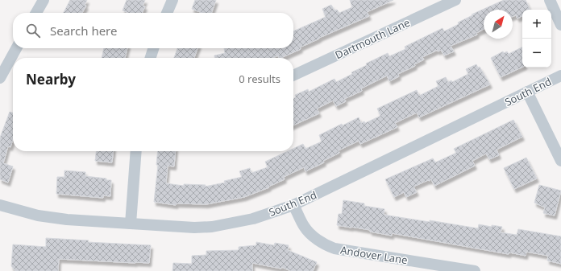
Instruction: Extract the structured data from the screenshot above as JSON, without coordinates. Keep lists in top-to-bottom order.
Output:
{
  "streets": {
    "street": ["Dartmouth Lane", "South End", "Andover Lane"]
  },
  "crossings": [
    ["South End", "Andover Lane"]
  ],
  "north": "top right",
  "page": {
    "map_buttons": ["+", "−"],
    "search": "Search here",
    "heading": ["Nearby", "0 results"]
  }
}
